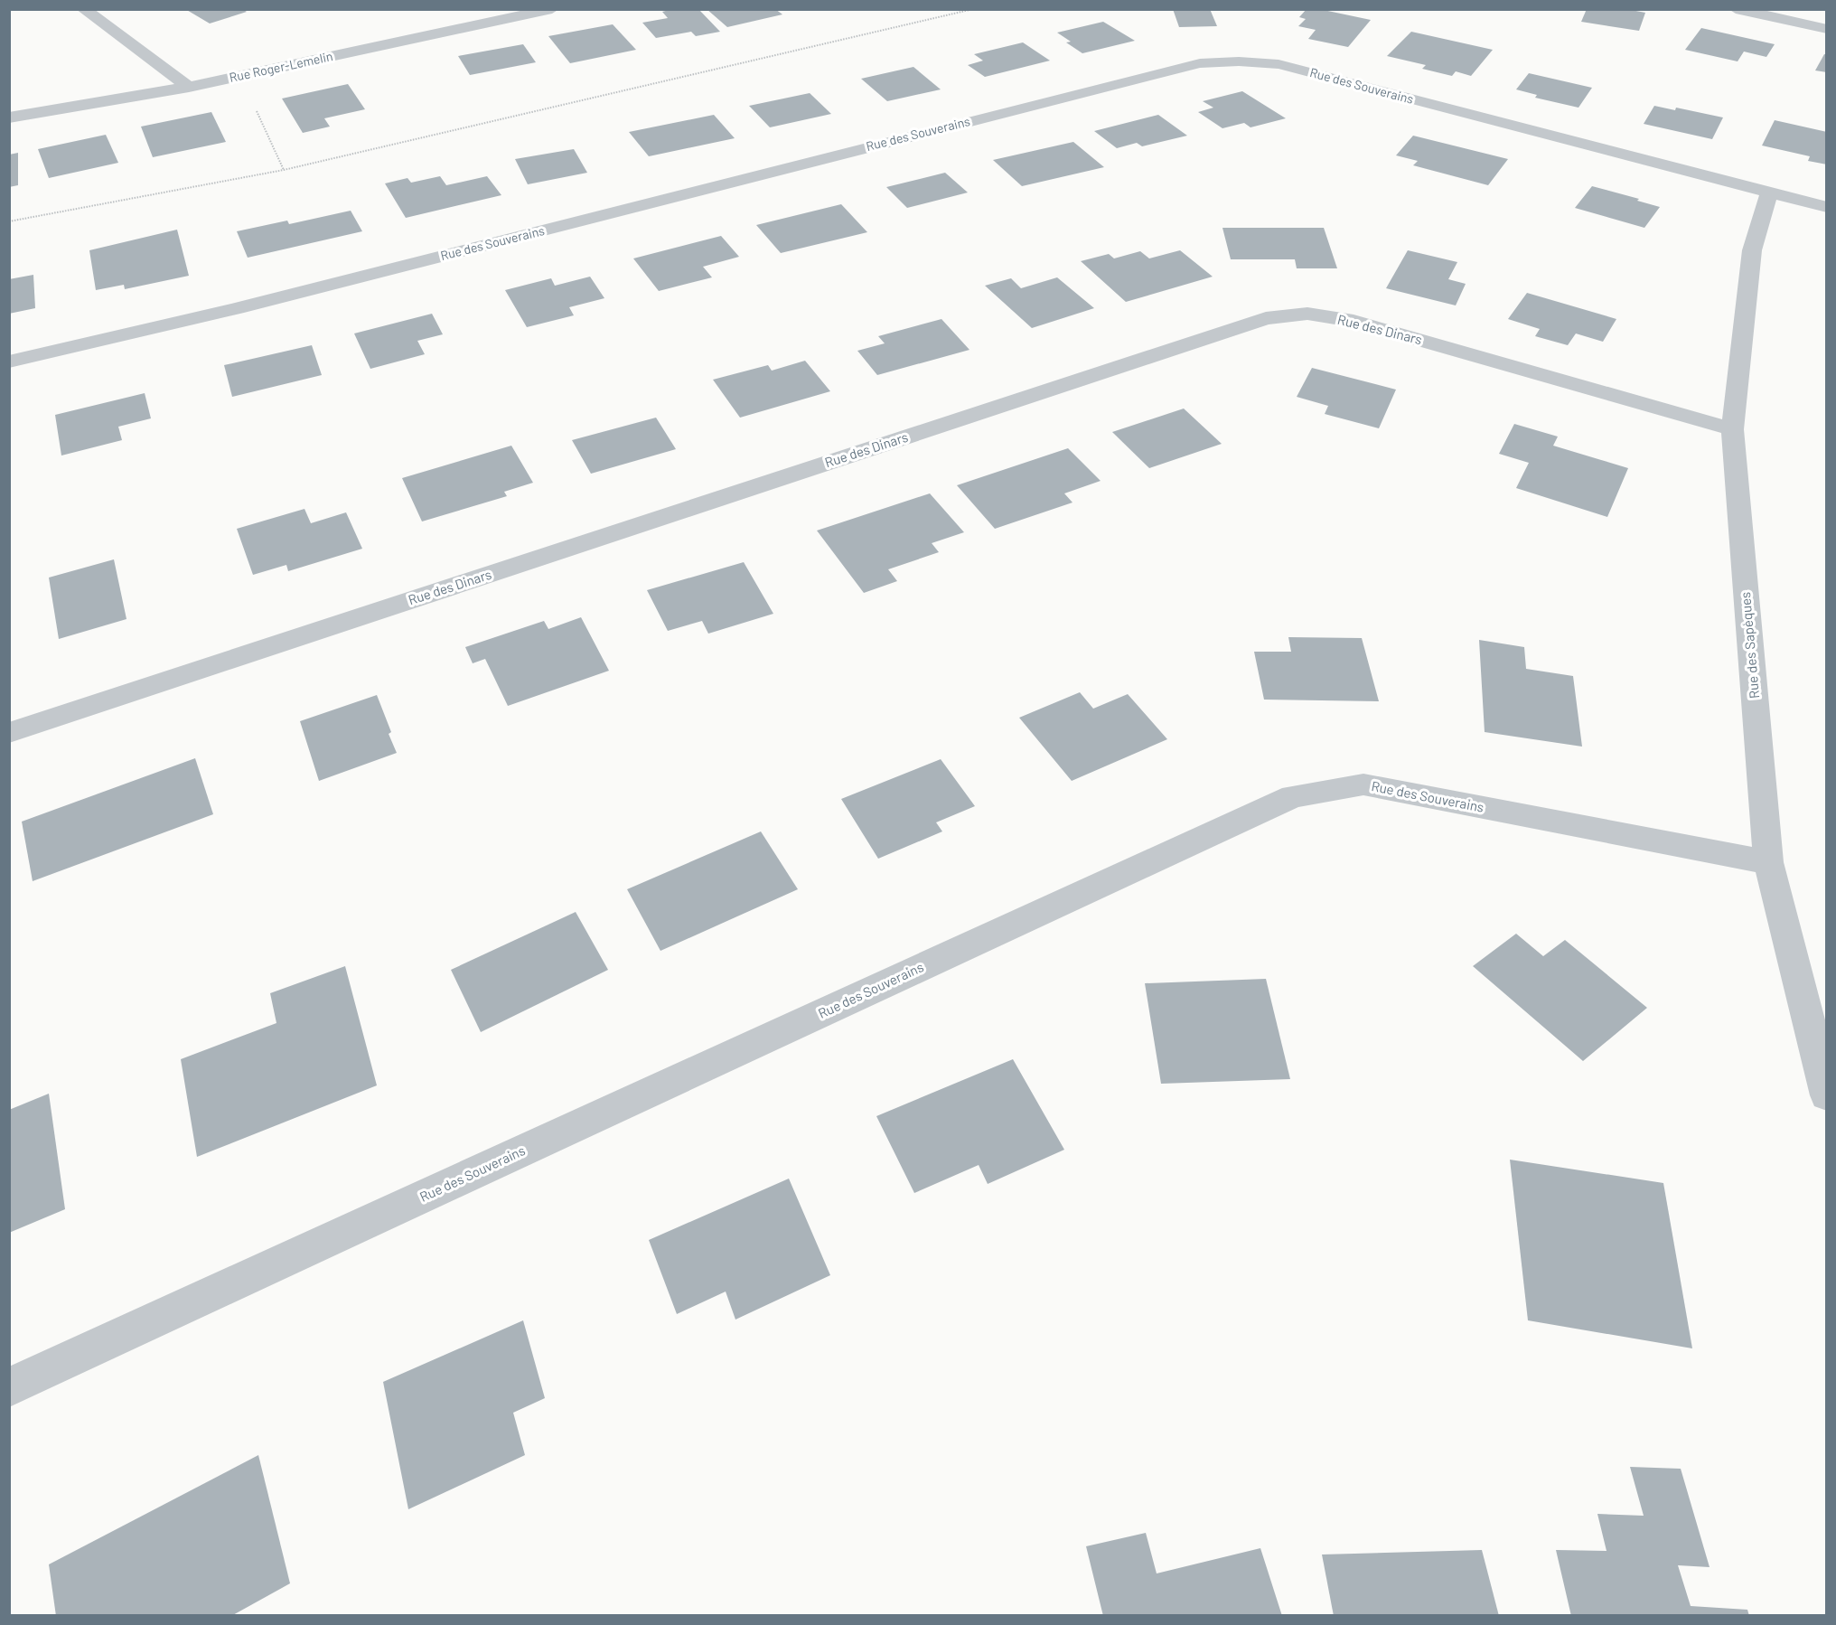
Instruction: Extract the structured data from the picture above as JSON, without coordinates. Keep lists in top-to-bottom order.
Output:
{
  "streets": {
    "street": [
      "Rue Roger-Lemelin",
      "Rue des Souverains",
      "Rue des Dinars",
      "Rue des Sapèques"
    ]
  },
  "crossings": [
    ["Rue des Souverains", "Rue des Sapèques"],
    ["Rue des Dinars", "Rue des Sapèques"]
  ]
}
